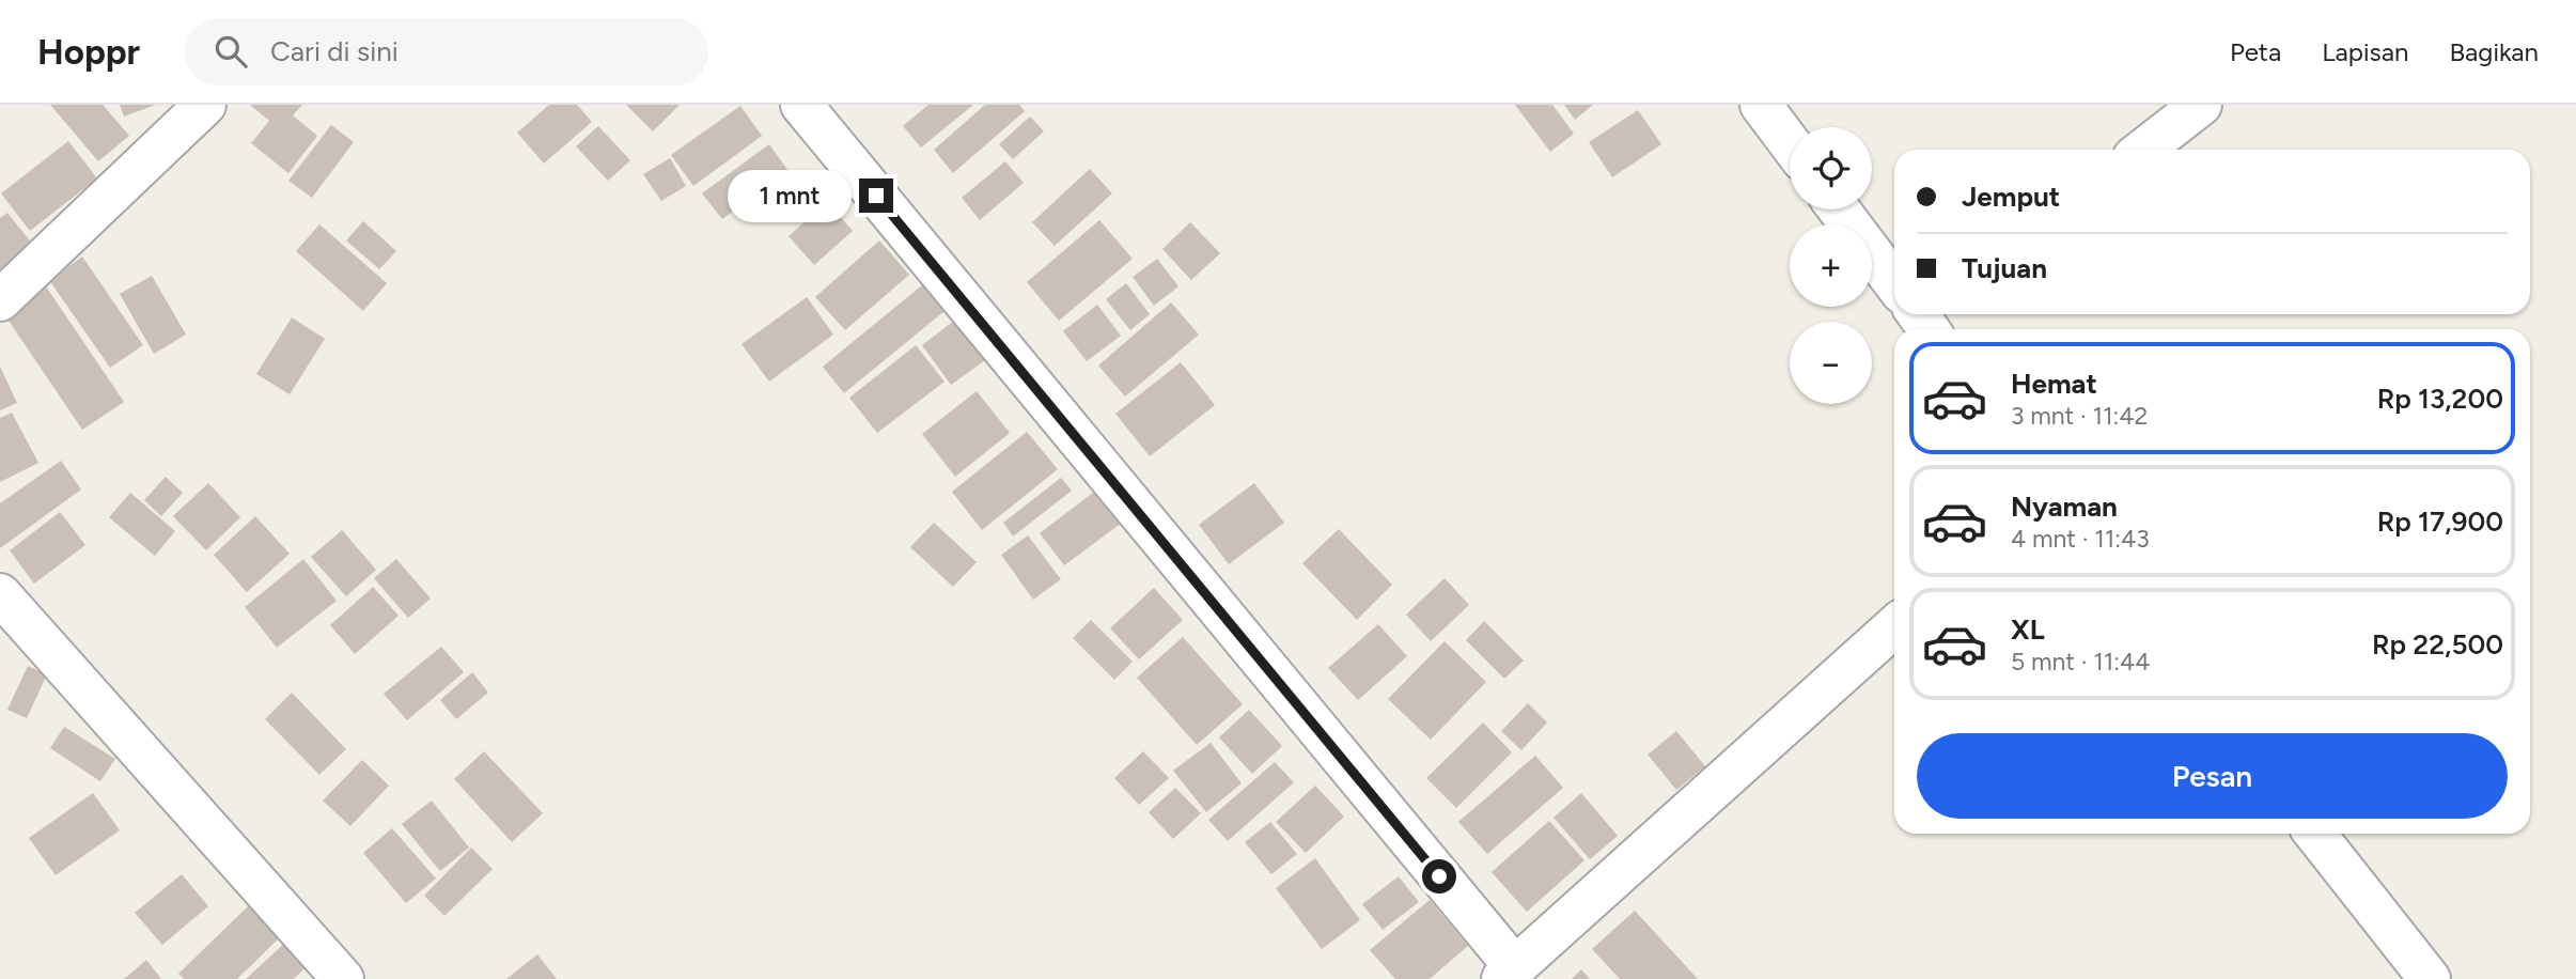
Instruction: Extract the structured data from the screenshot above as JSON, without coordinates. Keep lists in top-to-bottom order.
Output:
{
  "page": {
    "header": "Hoppr",
    "search": "Cari di sini",
    "nav": ["Peta", "Lapisan", "Bagikan"],
    "map_buttons": ["+", "−"],
    "banner": ["Jemput", "Tujuan"],
    "bubble": "1 mnt",
    "list": [
      {
        "name": "Hemat",
        "note": "3 mnt · 11:42",
        "value": "Rp 13,200"
      },
      {
        "name": "Nyaman",
        "note": "4 mnt · 11:43",
        "value": "Rp 17,900"
      },
      {
        "name": "XL",
        "note": "5 mnt · 11:44",
        "value": "Rp 22,500"
      }
    ],
    "buttons": "Pesan"
  }
}
